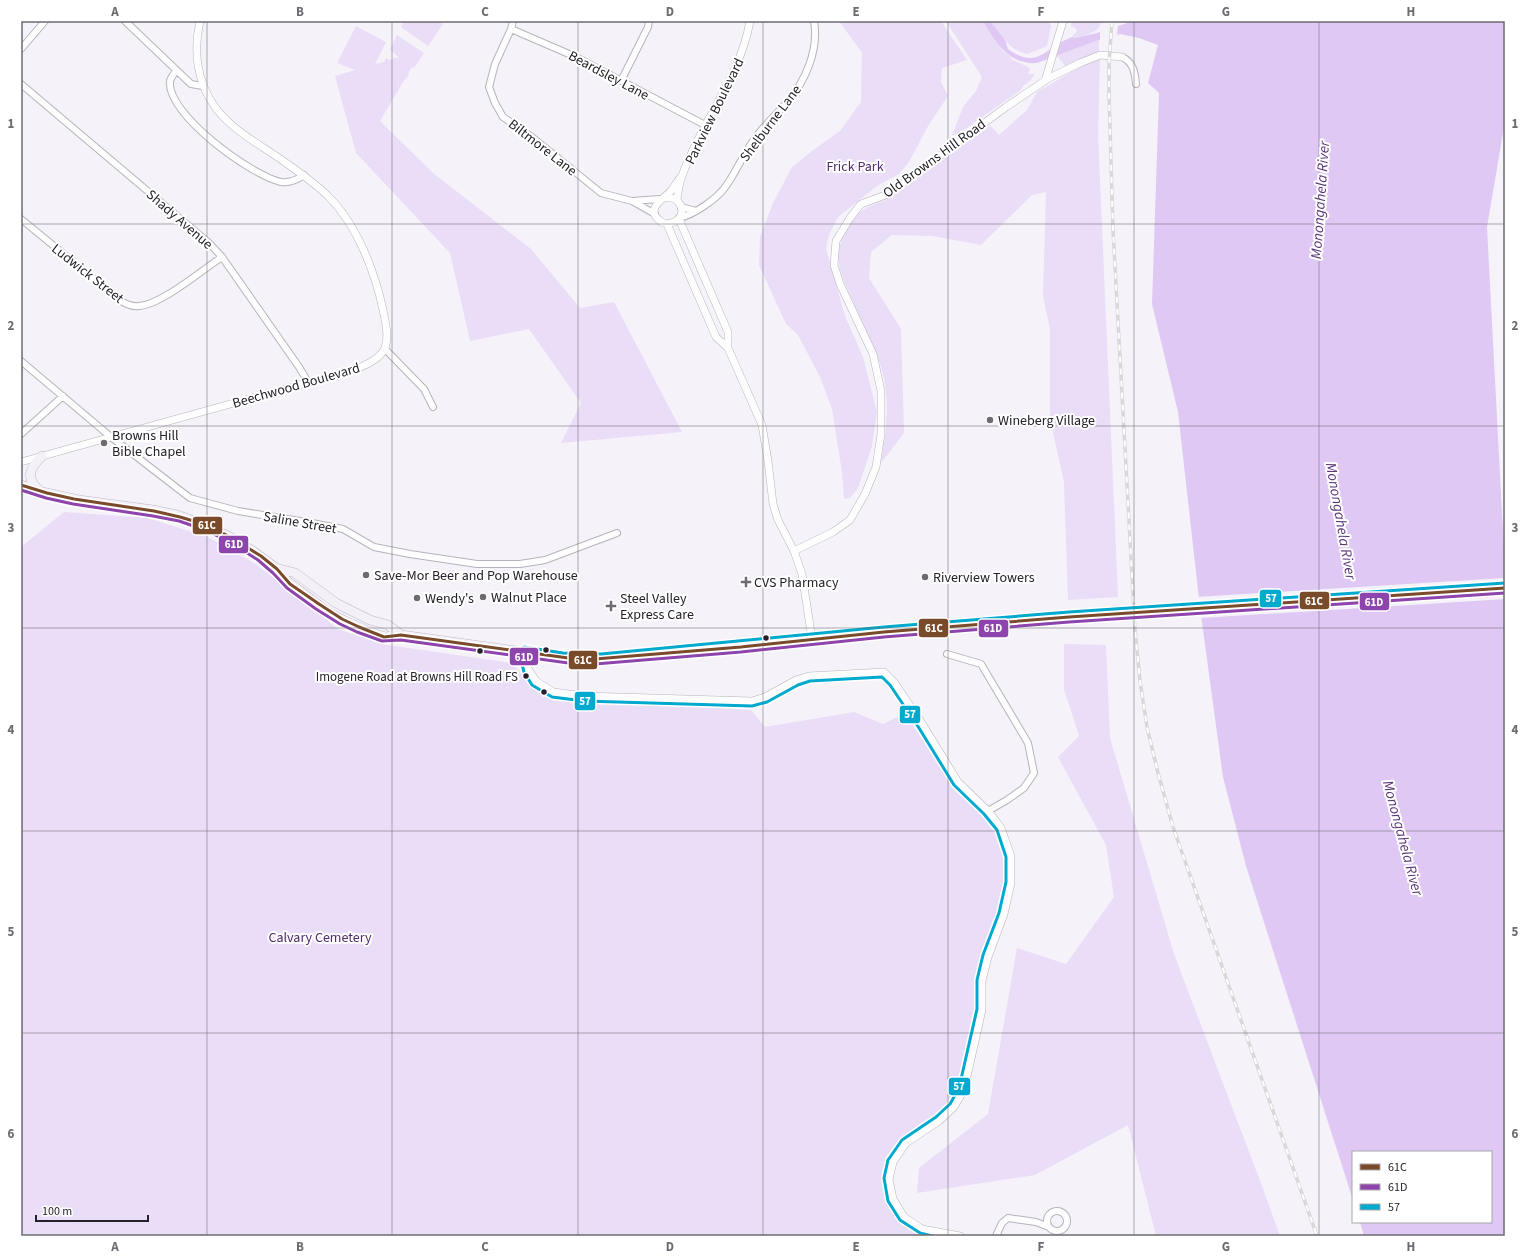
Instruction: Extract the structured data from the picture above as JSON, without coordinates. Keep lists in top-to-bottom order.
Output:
{
  "streets": {
    "street": [
      "Beardsley Lane",
      "Parkview Boulevard",
      "Shelburne Lane",
      "Biltmore Lane",
      "Old Browns Hill Road",
      "Shady Avenue",
      "Ludwick Street",
      "Beechwood Boulevard",
      "Saline Street"
    ]
  },
  "crossings": [
    ["Beardsley Lane", "Parkview Boulevard"],
    ["Beardsley Lane", "Biltmore Lane"],
    ["Parkview Boulevard", "Shelburne Lane"],
    ["Shady Avenue", "Ludwick Street"],
    ["Shady Avenue", "Beechwood Boulevard"],
    ["Beechwood Boulevard", "Saline Street"]
  ],
  "water": ["Monongahela River"],
  "parks": ["Frick Park", "Calvary Cemetery"],
  "places": {
    "other": [
      "Wineberg Village",
      "Browns Hill Bible Chapel",
      "Save-Mor Beer and Pop Warehouse",
      "Riverview Towers",
      "Walnut Place",
      "Wendy's",
      "Imogene Road at Browns Hill Road FS"
    ],
    "health": ["CVS Pharmacy", "Steel Valley Express Care"]
  },
  "lines": ["transit line 61C", "transit line 61D", "transit line 57"],
  "legend": ["61C", "61D", "57"],
  "scale_bar": "100 m",
  "grid": {
    "columns": [
      "A",
      "B",
      "C",
      "D",
      "E",
      "F",
      "G",
      "H"
    ],
    "rows": [
      "1",
      "2",
      "3",
      "4",
      "5",
      "6"
    ]
  }
}
